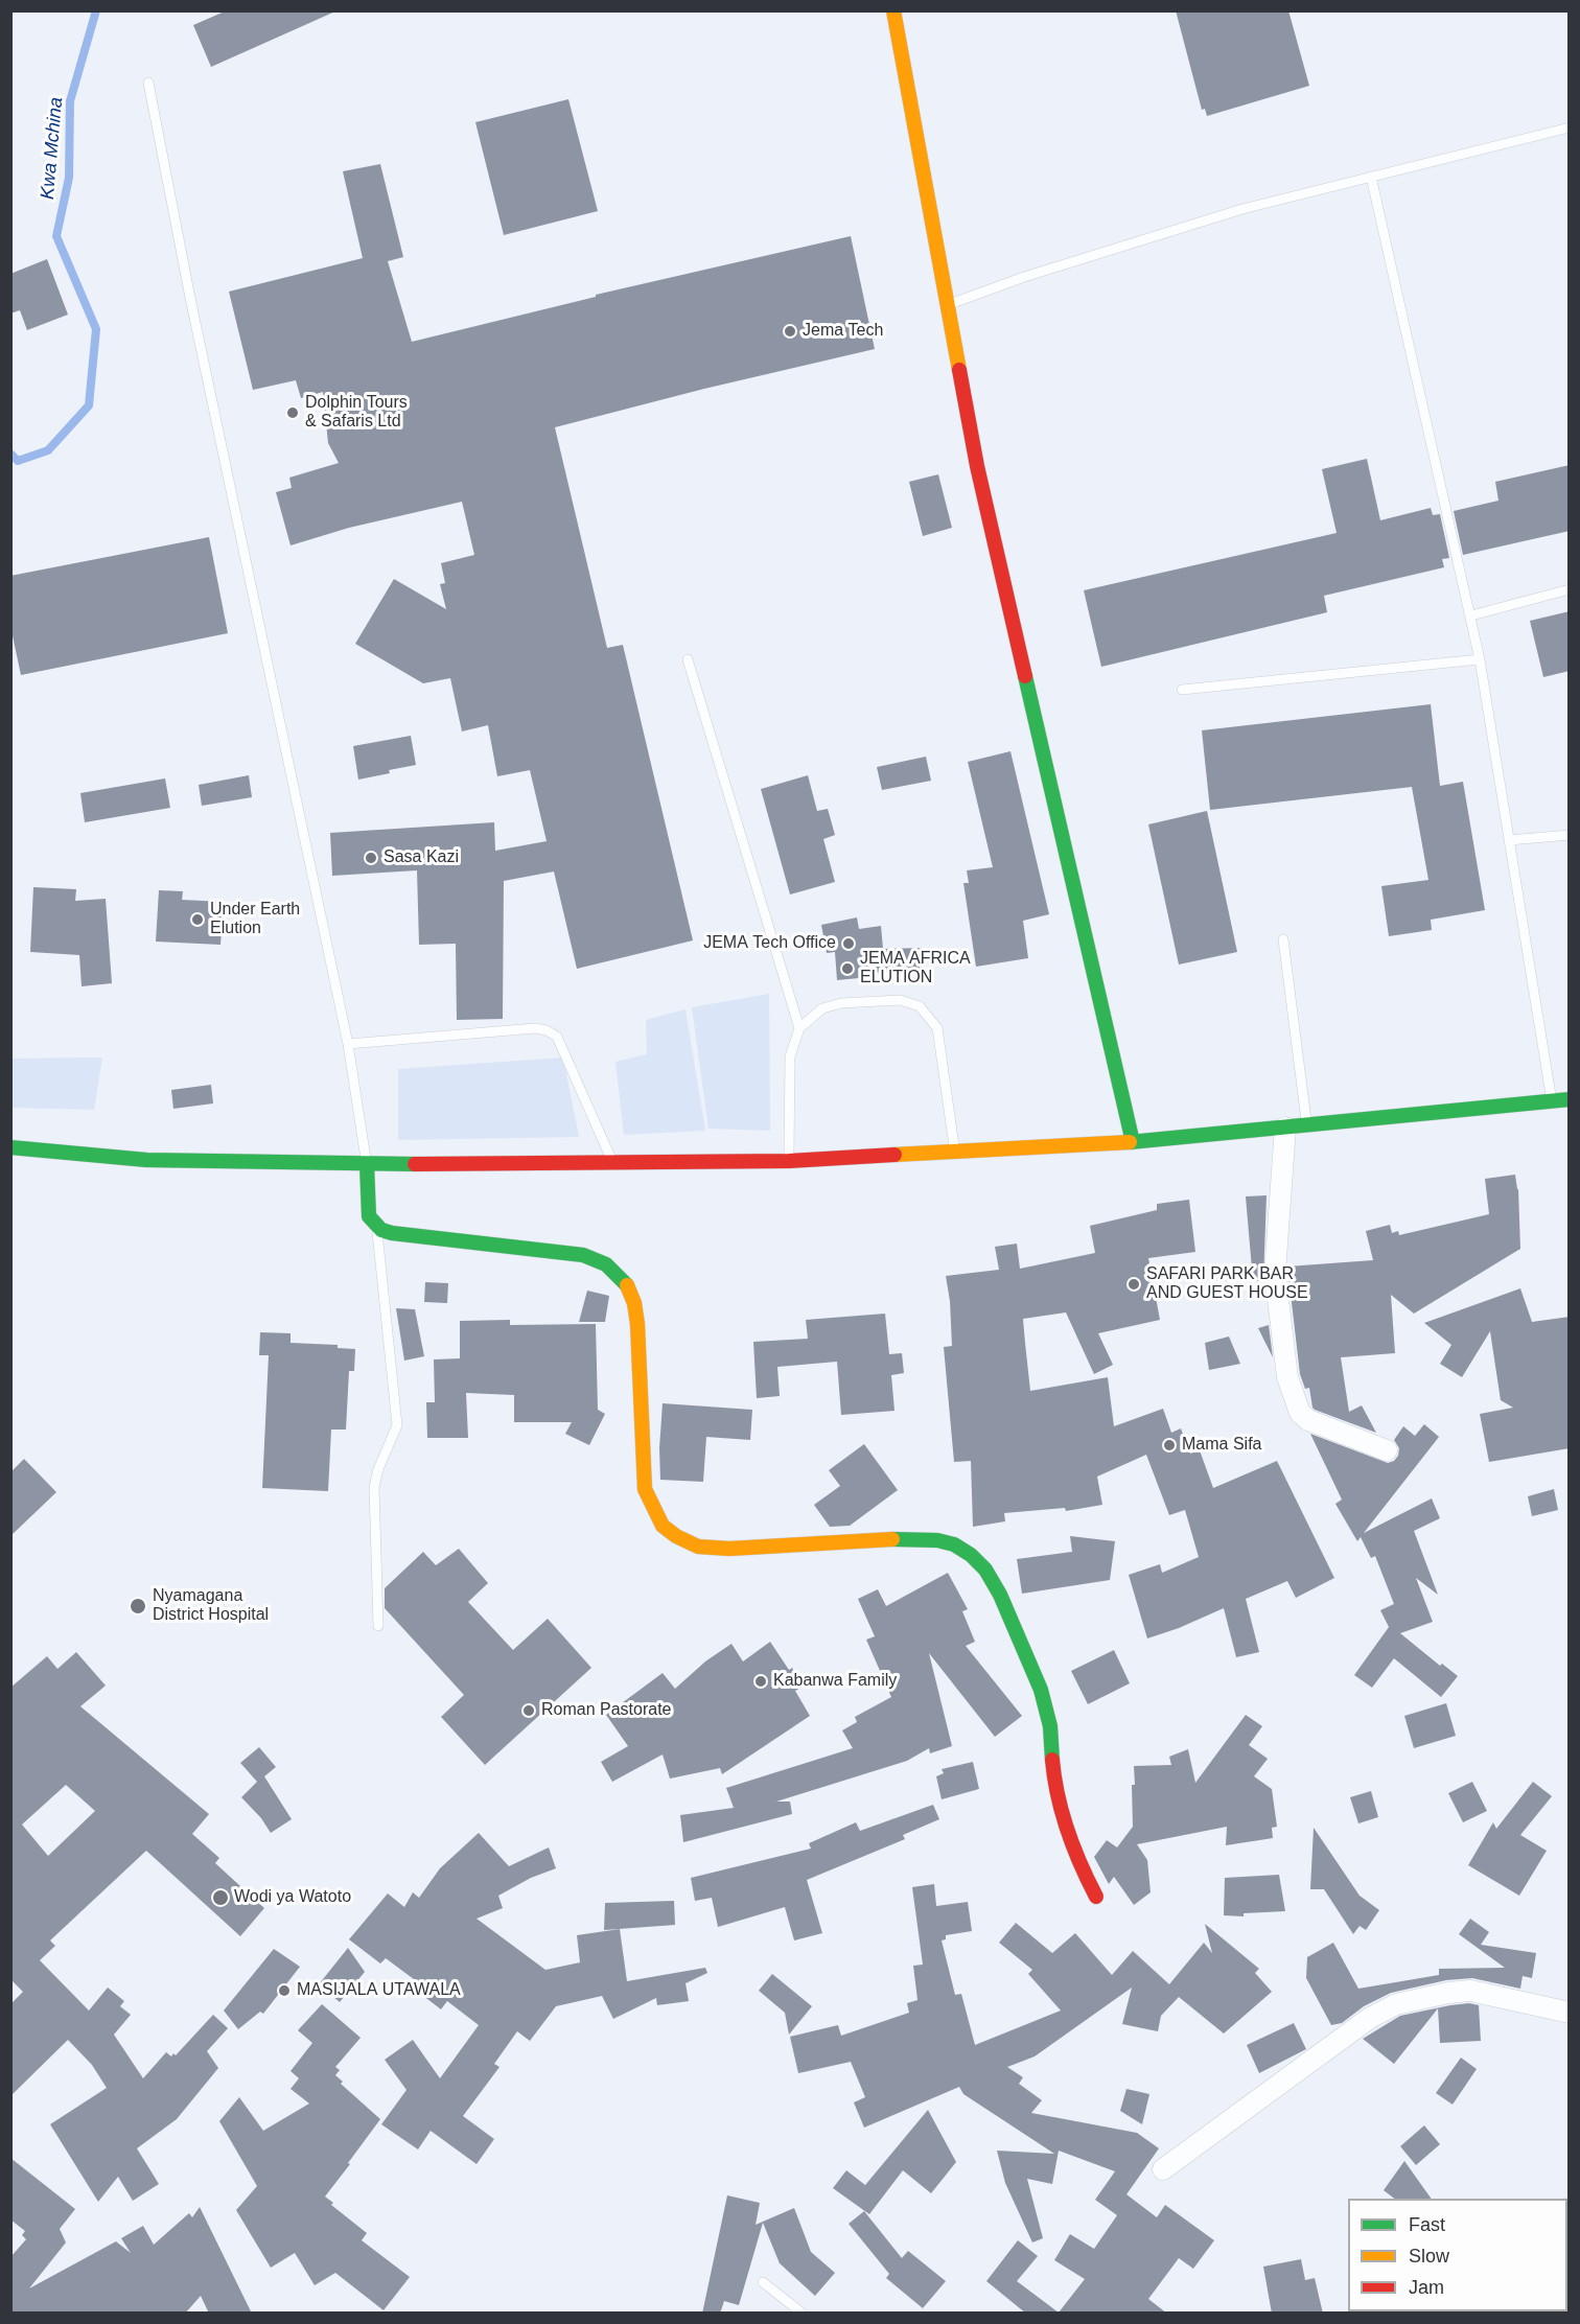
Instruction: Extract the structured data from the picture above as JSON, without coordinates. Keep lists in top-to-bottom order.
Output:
{
  "water": ["Kwa Mchina"],
  "places": [
    "Jema Tech",
    "Dolphin Tours & Safaris Ltd",
    "Sasa Kazi",
    "Under Earth Elution",
    "JEMA Tech Office",
    "JEMA AFRICA ELUTION",
    "SAFARI PARK BAR AND GUEST HOUSE",
    "Mama Sifa",
    "Nyamagana District Hospital",
    "Kabanwa Family",
    "Roman Pastorate",
    "Wodi ya Watoto",
    "MASIJALA UTAWALA"
  ],
  "legend": ["Fast", "Slow", "Jam"]
}
